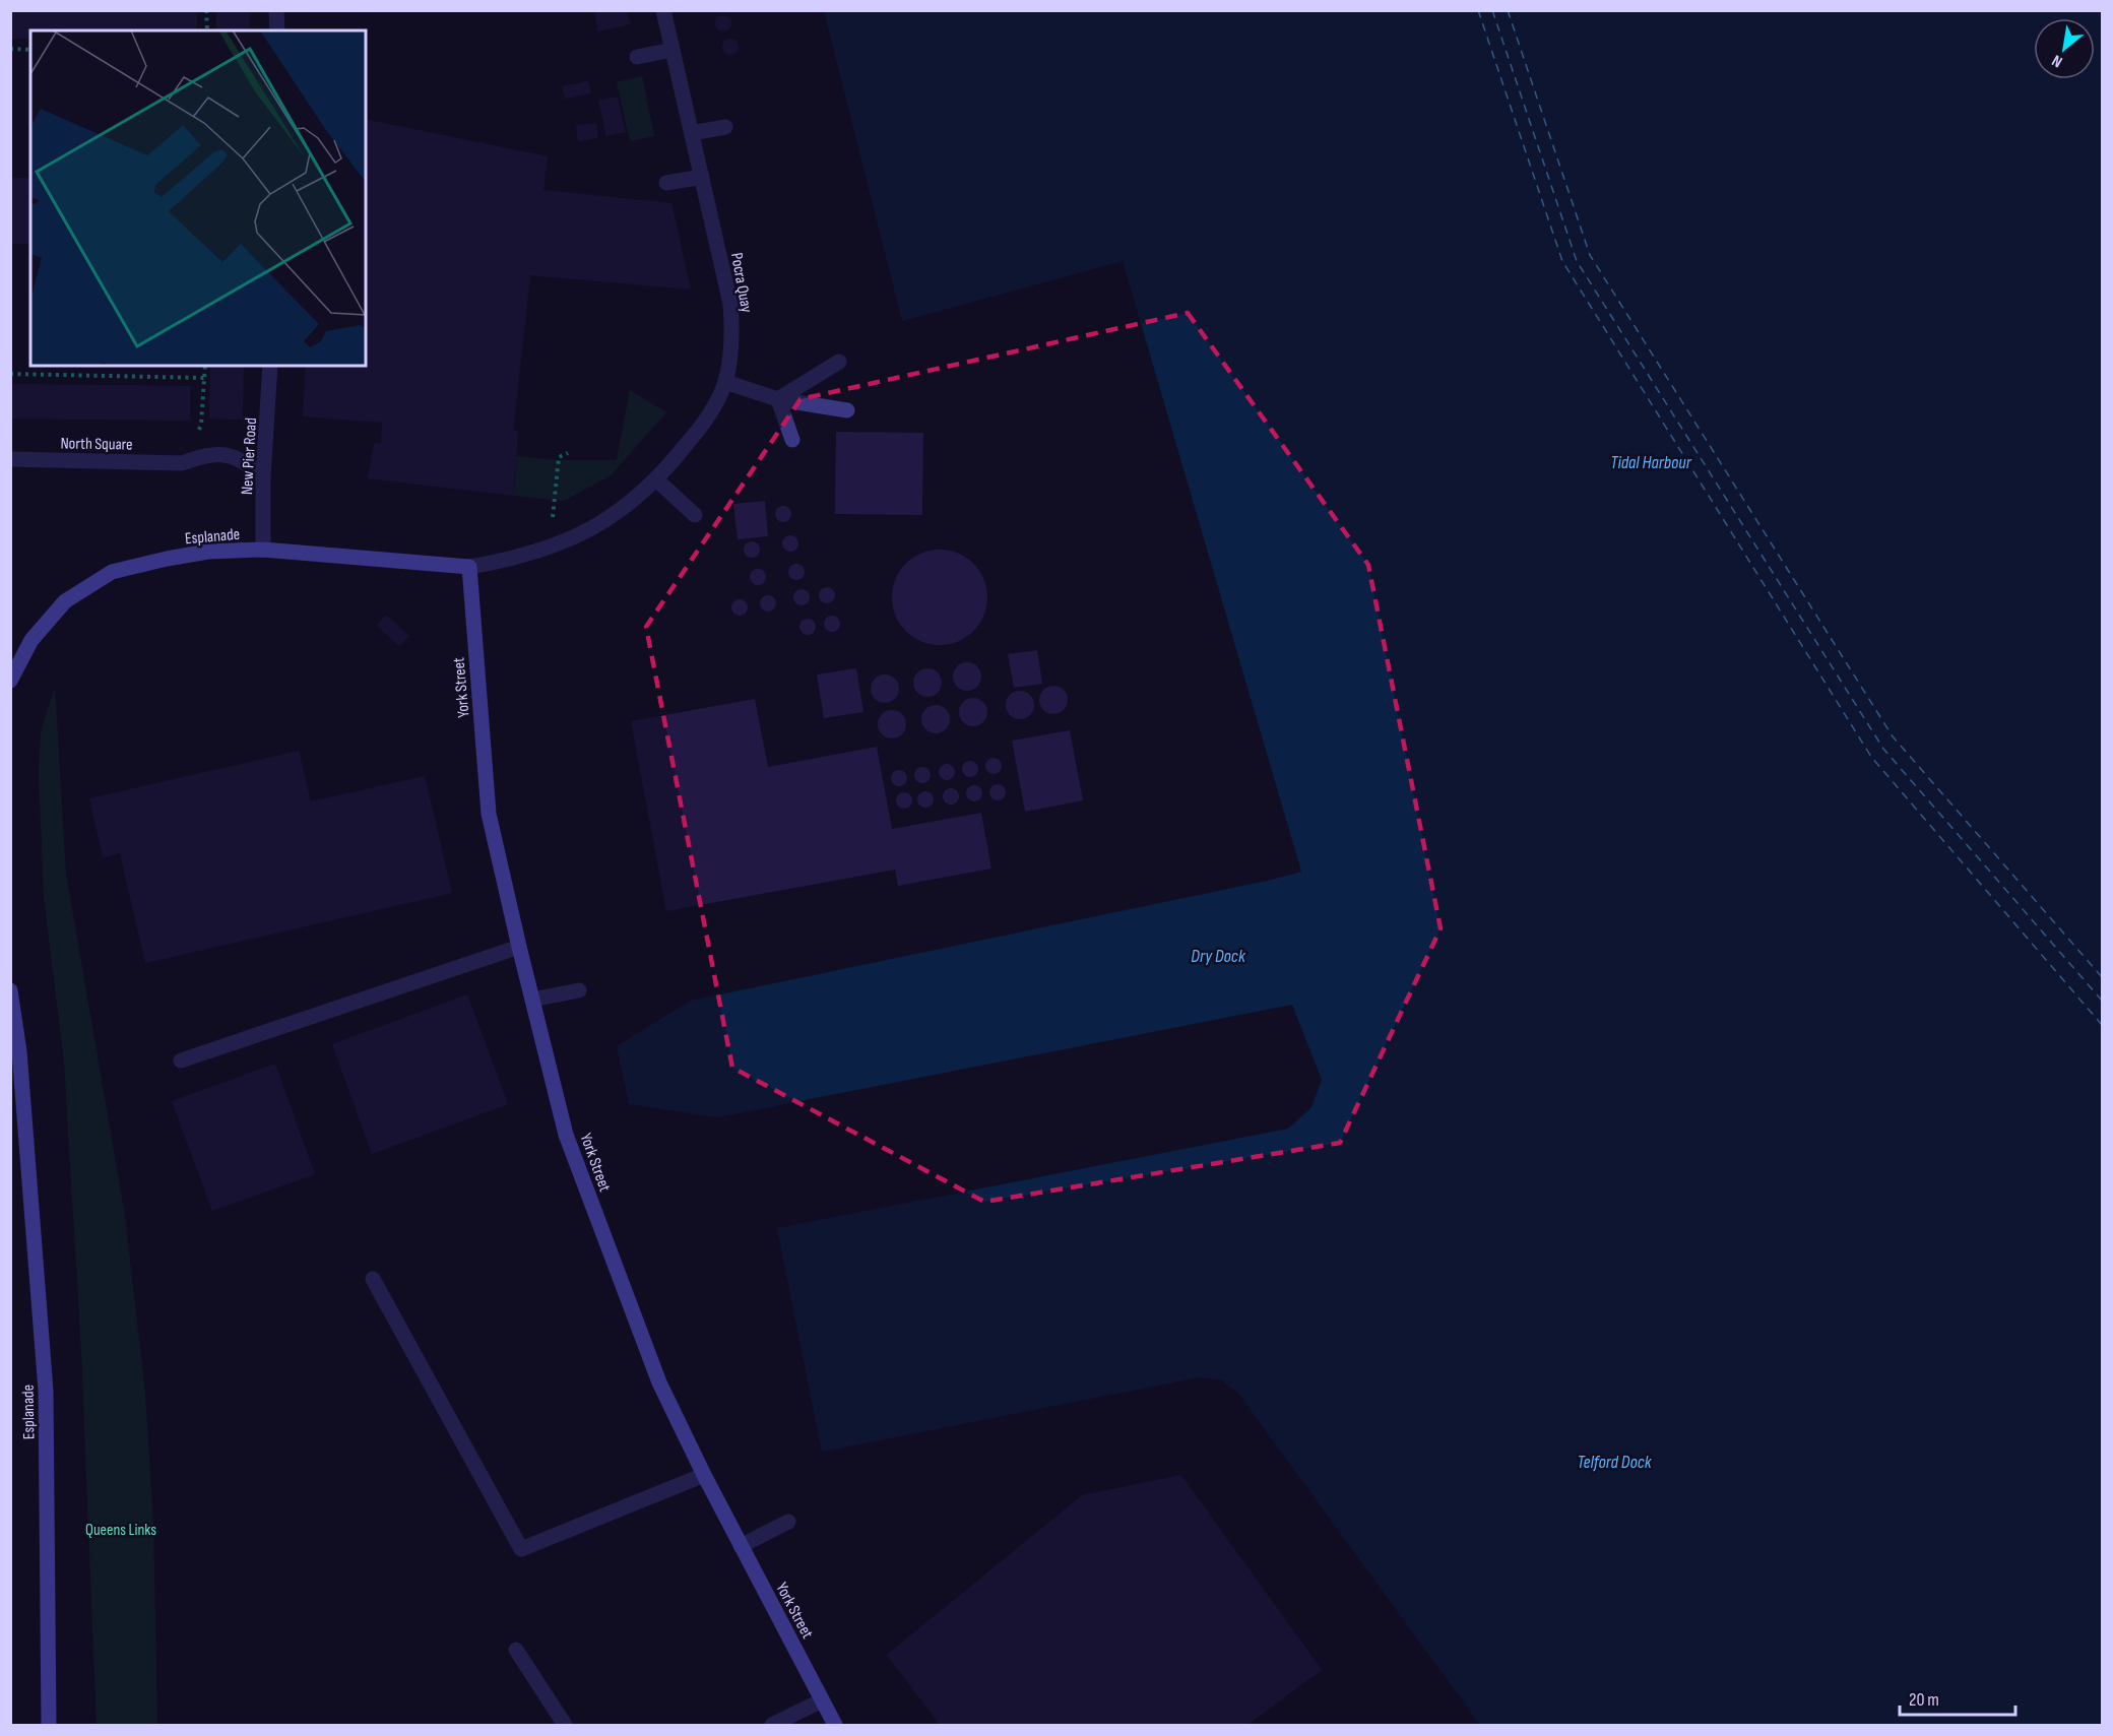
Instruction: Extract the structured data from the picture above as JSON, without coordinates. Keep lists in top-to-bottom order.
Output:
{
  "streets": {
    "street": [
      "Pocra Quay",
      "North Square",
      "New Pier Road",
      "Esplanade",
      "York Street"
    ]
  },
  "crossings": [
    ["Pocra Quay", "Esplanade"],
    ["Pocra Quay", "York Street"],
    ["North Square", "New Pier Road"],
    ["New Pier Road", "Esplanade"],
    ["Esplanade", "York Street"]
  ],
  "water": ["Tidal Harbour", "Dry Dock", "Telford Dock"],
  "parks": ["Queens Links"],
  "scale_bar": "20 m",
  "north": "bottom left"
}
